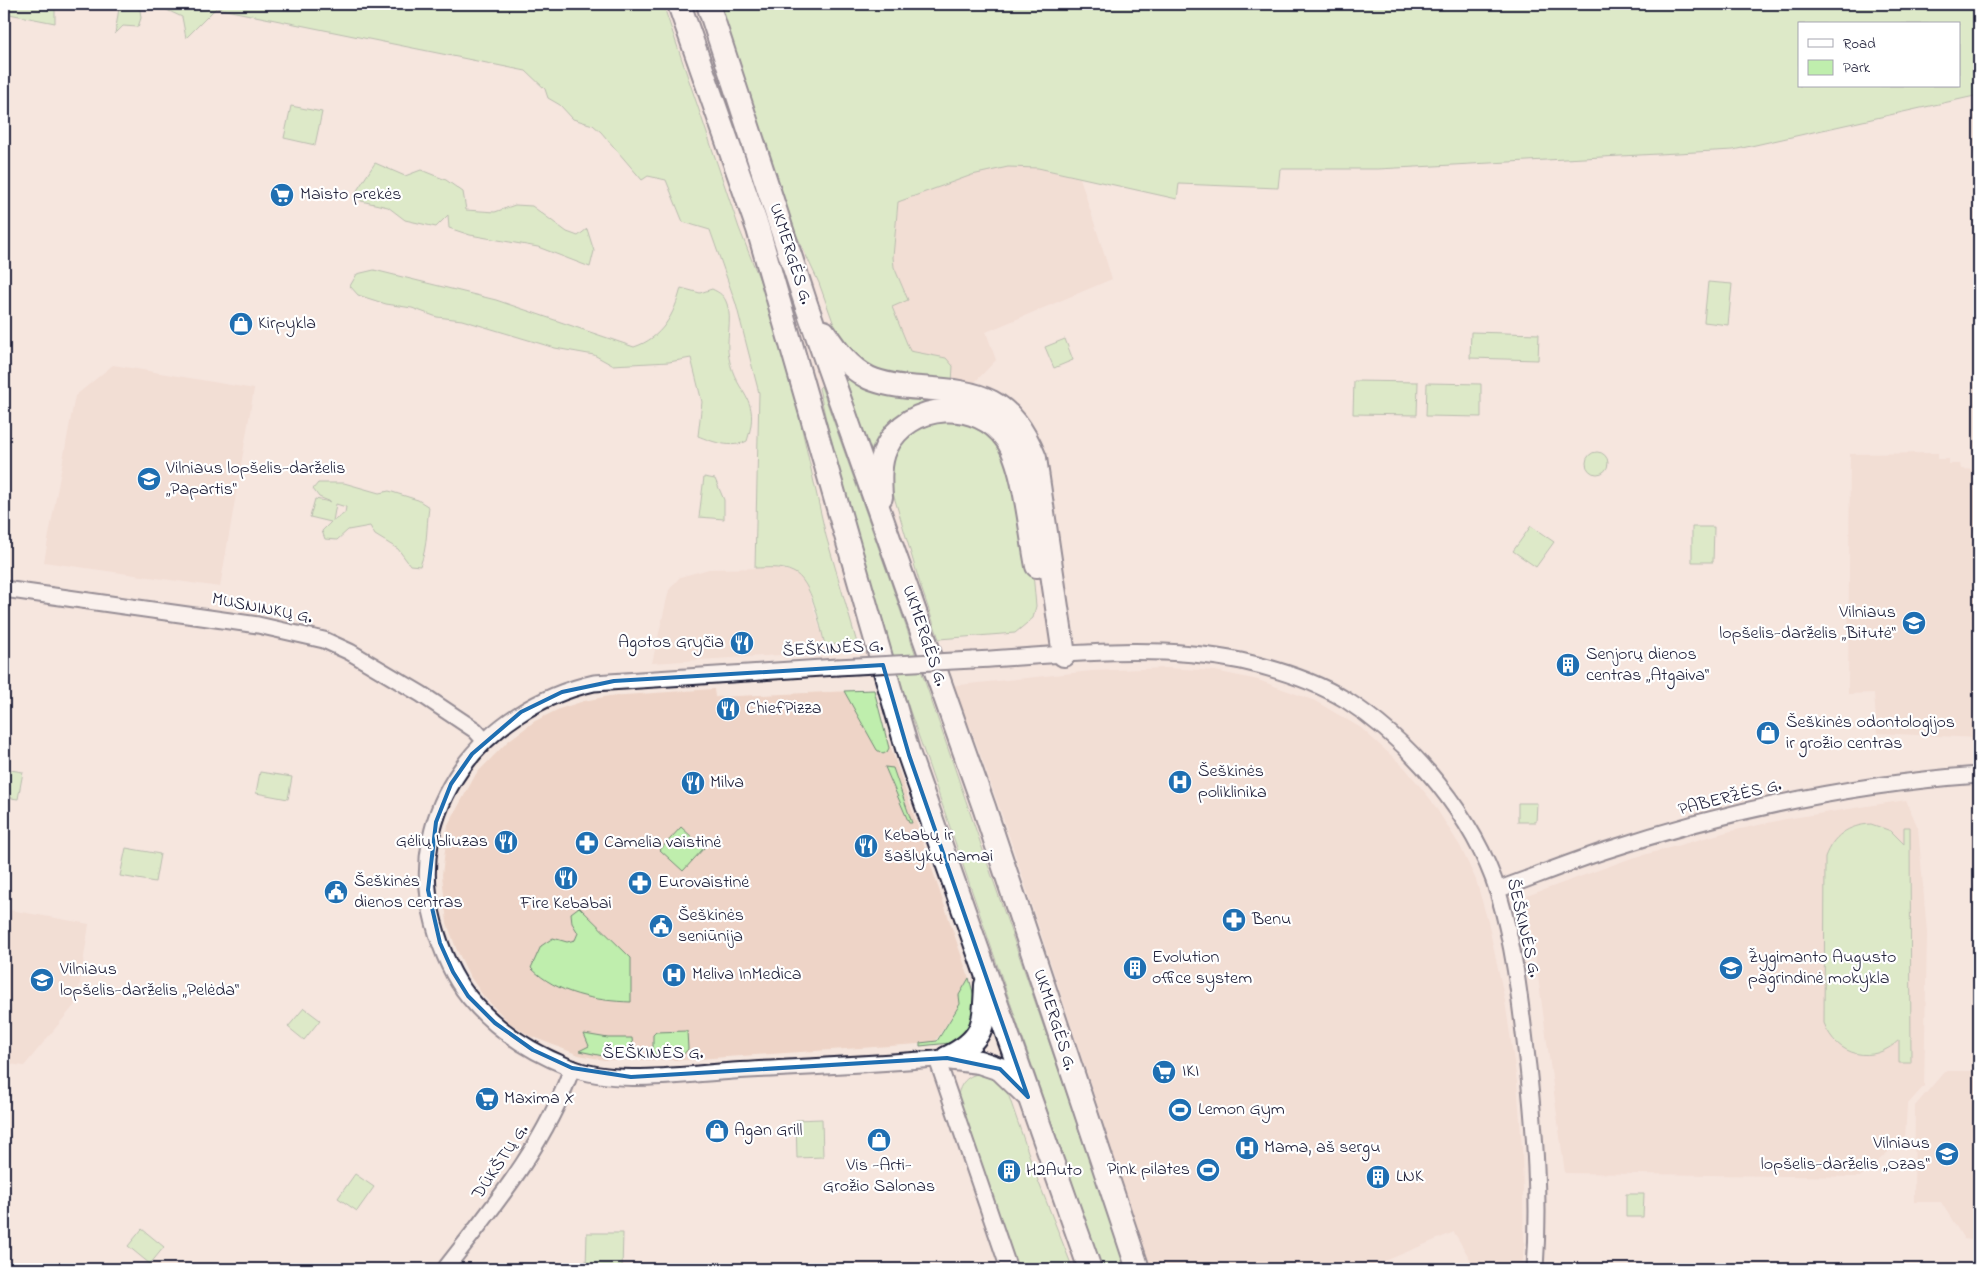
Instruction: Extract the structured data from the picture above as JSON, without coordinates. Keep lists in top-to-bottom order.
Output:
{
  "streets": {
    "highway": ["UKMERGĖS G."],
    "street": [
      "MUSNINKŲ G.",
      "ŠEŠKINĖS G.",
      "PABERŽĖS G.",
      "DŪKŠTŲ G."
    ]
  },
  "crossings": [
    ["MUSNINKŲ G.", "ŠEŠKINĖS G."],
    ["ŠEŠKINĖS G.", "PABERŽĖS G."],
    ["ŠEŠKINĖS G.", "DŪKŠTŲ G."]
  ],
  "places": {
    "supermarket": ["Maisto prekės", "IKI", "Maxima X"],
    "shop": [
      "Kirpykla",
      "Šeškinės odontologijos ir grožio centras",
      "Agan Grill",
      "Vis -Arti- Grožio Salonas"
    ],
    "school or university": [
      "Vilniaus lopšelis-darželis „Papartis“",
      "Vilniaus lopšelis-darželis „Bitutė“",
      "Žygimanto Augusto pagrindinė mokykla",
      "Vilniaus lopšelis-darželis „Pelėda“",
      "Vilniaus lopšelis-darželis „Ozas“"
    ],
    "restaurant": [
      "Agotos Gryčia",
      "ChiefPizza",
      "Milva",
      "Gėlių bliuzas",
      "Kebabų ir šašlykų namai",
      "Fire Kebabai"
    ],
    "building": [
      "Senjorų dienos centras „Atgaiva“",
      "Evolution office system",
      "H2Auto",
      "LNK"
    ],
    "hospital": ["Šeškinės poliklinika", "Meliva InMedica", "Mama, aš sergu"],
    "pharmacy": ["Camelia vaistinė", "Eurovaistinė", "Benu"],
    "public building": ["Šeškinės dienos centras", "Šeškinės seniūnija"],
    "sports": ["Lemon Gym", "Pink pilates"]
  },
  "legend": ["Road", "Park"]
}
